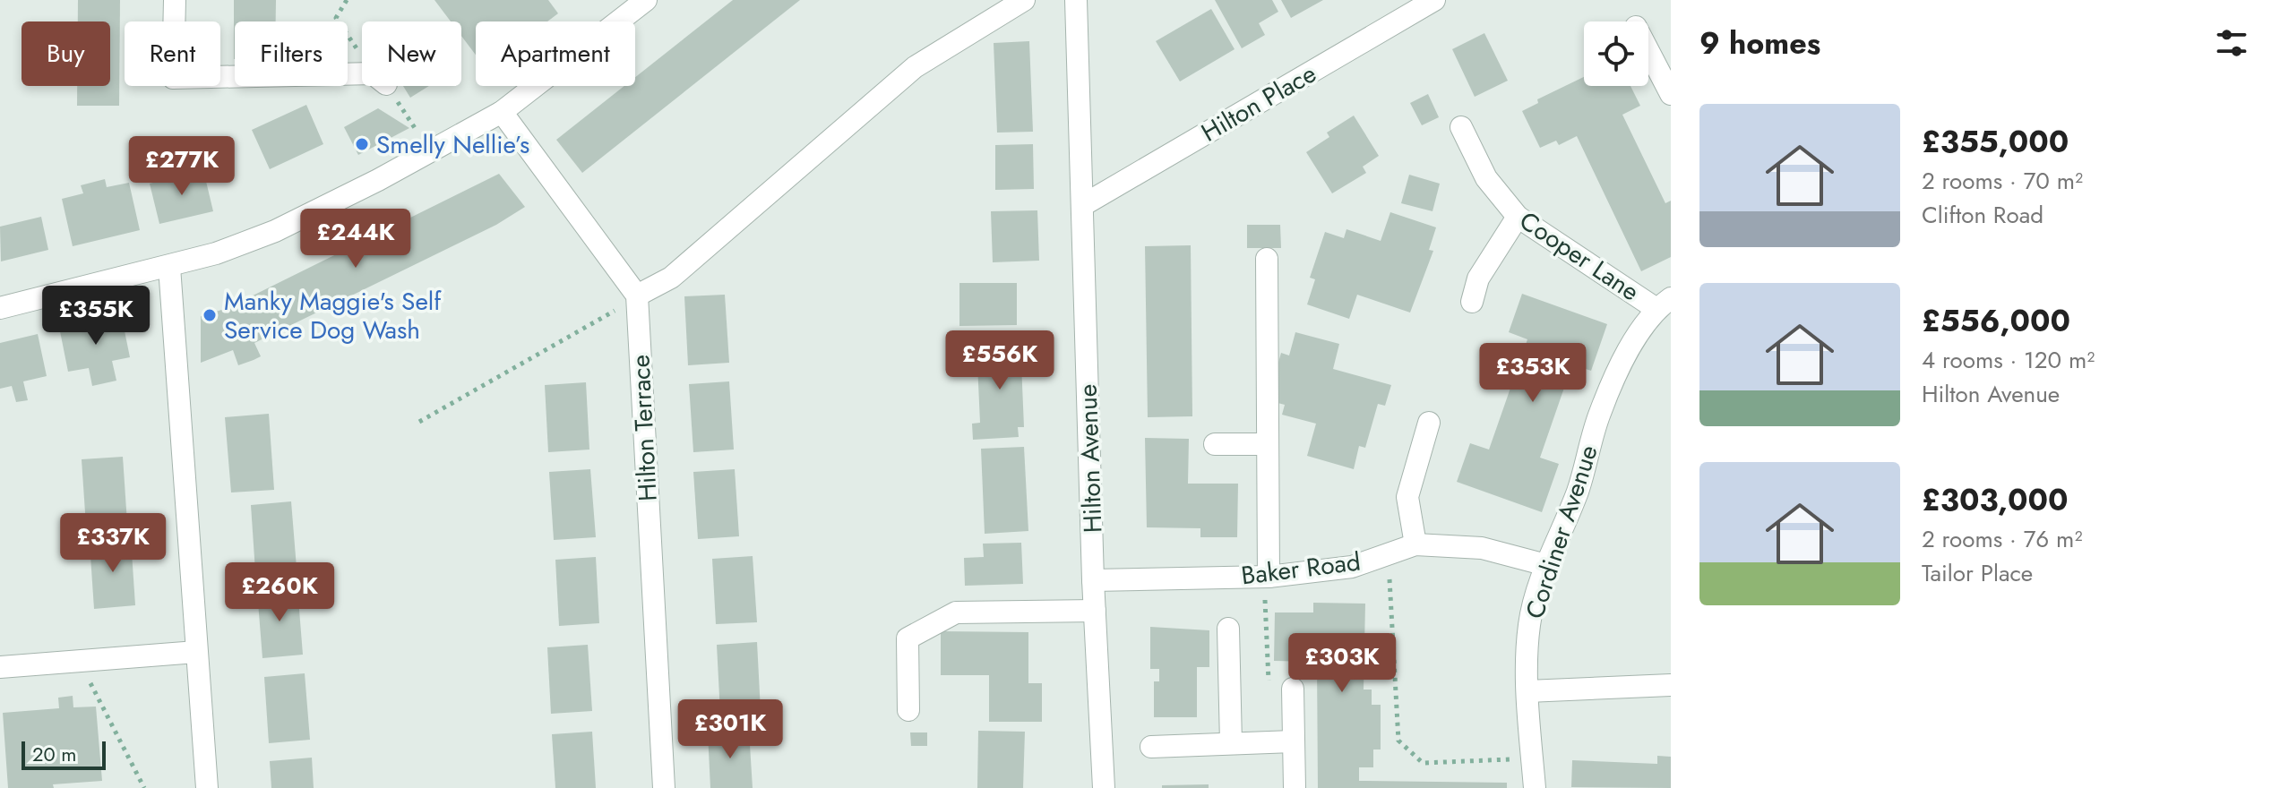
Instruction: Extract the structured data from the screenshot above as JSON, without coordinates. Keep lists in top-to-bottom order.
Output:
{
  "streets": {
    "street": [
      "Hilton Place",
      "Cooper Lane",
      "Hilton Terrace",
      "Hilton Avenue",
      "Cordiner Avenue",
      "Baker Road"
    ]
  },
  "crossings": [
    ["Hilton Place", "Hilton Avenue"],
    ["Cooper Lane", "Cordiner Avenue"],
    ["Hilton Avenue", "Baker Road"],
    ["Cordiner Avenue", "Baker Road"]
  ],
  "places": ["Smelly Nellie’s", "Manky Maggie's Self Service Dog Wash"],
  "scale_bar": "20 m",
  "page": {
    "heading": "9 homes",
    "chip": [
      "Buy",
      "Rent",
      "Filters",
      "New",
      "Apartment"
    ],
    "list": [
      {
        "name": "£355,000",
        "note": "2 rooms · 70 m² · Clifton Road"
      },
      {
        "name": "£556,000",
        "note": "4 rooms · 120 m² · Hilton Avenue"
      },
      {
        "name": "£303,000",
        "note": "2 rooms · 76 m² · Tailor Place"
      }
    ],
    "price": [
      "£277K",
      "£244K",
      "£355K",
      "£556K",
      "£353K",
      "£337K",
      "£260K",
      "£303K",
      "£301K"
    ],
    "scale": "20 m"
  }
}
